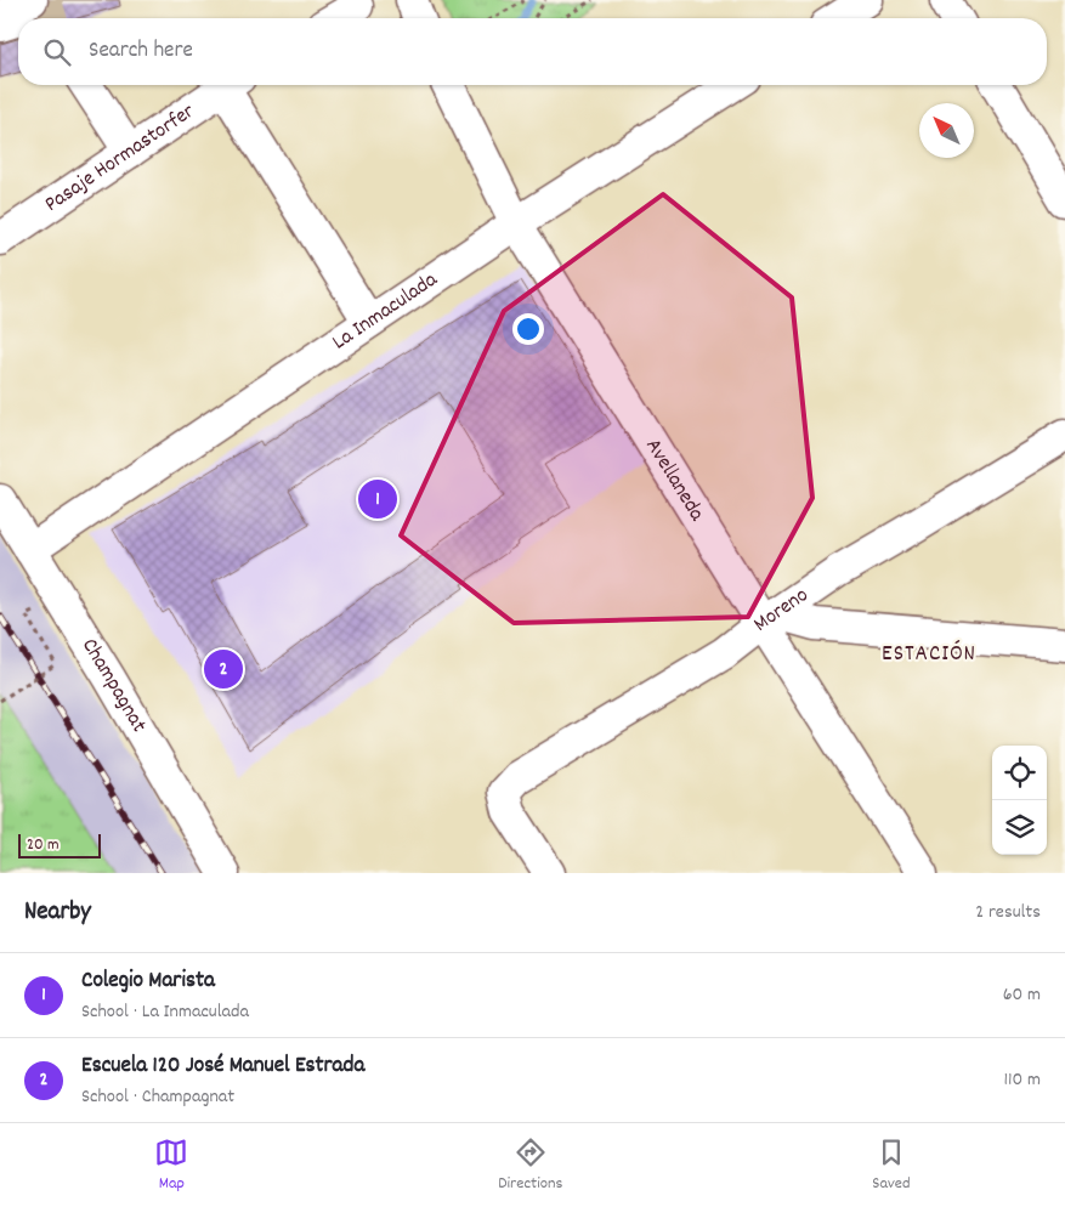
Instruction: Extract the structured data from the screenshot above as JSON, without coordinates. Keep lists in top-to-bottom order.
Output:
{
  "streets": {
    "street": [
      "Pasaje Hormastorfer",
      "La Inmaculada",
      "Avellaneda",
      "Moreno",
      "Champagnat"
    ]
  },
  "crossings": [
    ["La Inmaculada", "Avellaneda"],
    ["La Inmaculada", "Champagnat"],
    ["Avellaneda", "Moreno"]
  ],
  "districts": ["ESTACIÓN"],
  "scale_bar": "20 m",
  "north": "top left",
  "page": {
    "search": "Search here",
    "pins": ["1", "2"],
    "scale": "20 m",
    "heading": ["Nearby", "2 results"],
    "list": [
      {
        "mark": "1",
        "name": "Colegio Marista",
        "note": "School · La Inmaculada",
        "value": "60 m"
      },
      {
        "mark": "2",
        "name": "Escuela 120 José Manuel Estrada",
        "note": "School · Champagnat",
        "value": "110 m"
      }
    ],
    "nav": ["Map", "Directions", "Saved"]
  }
}
